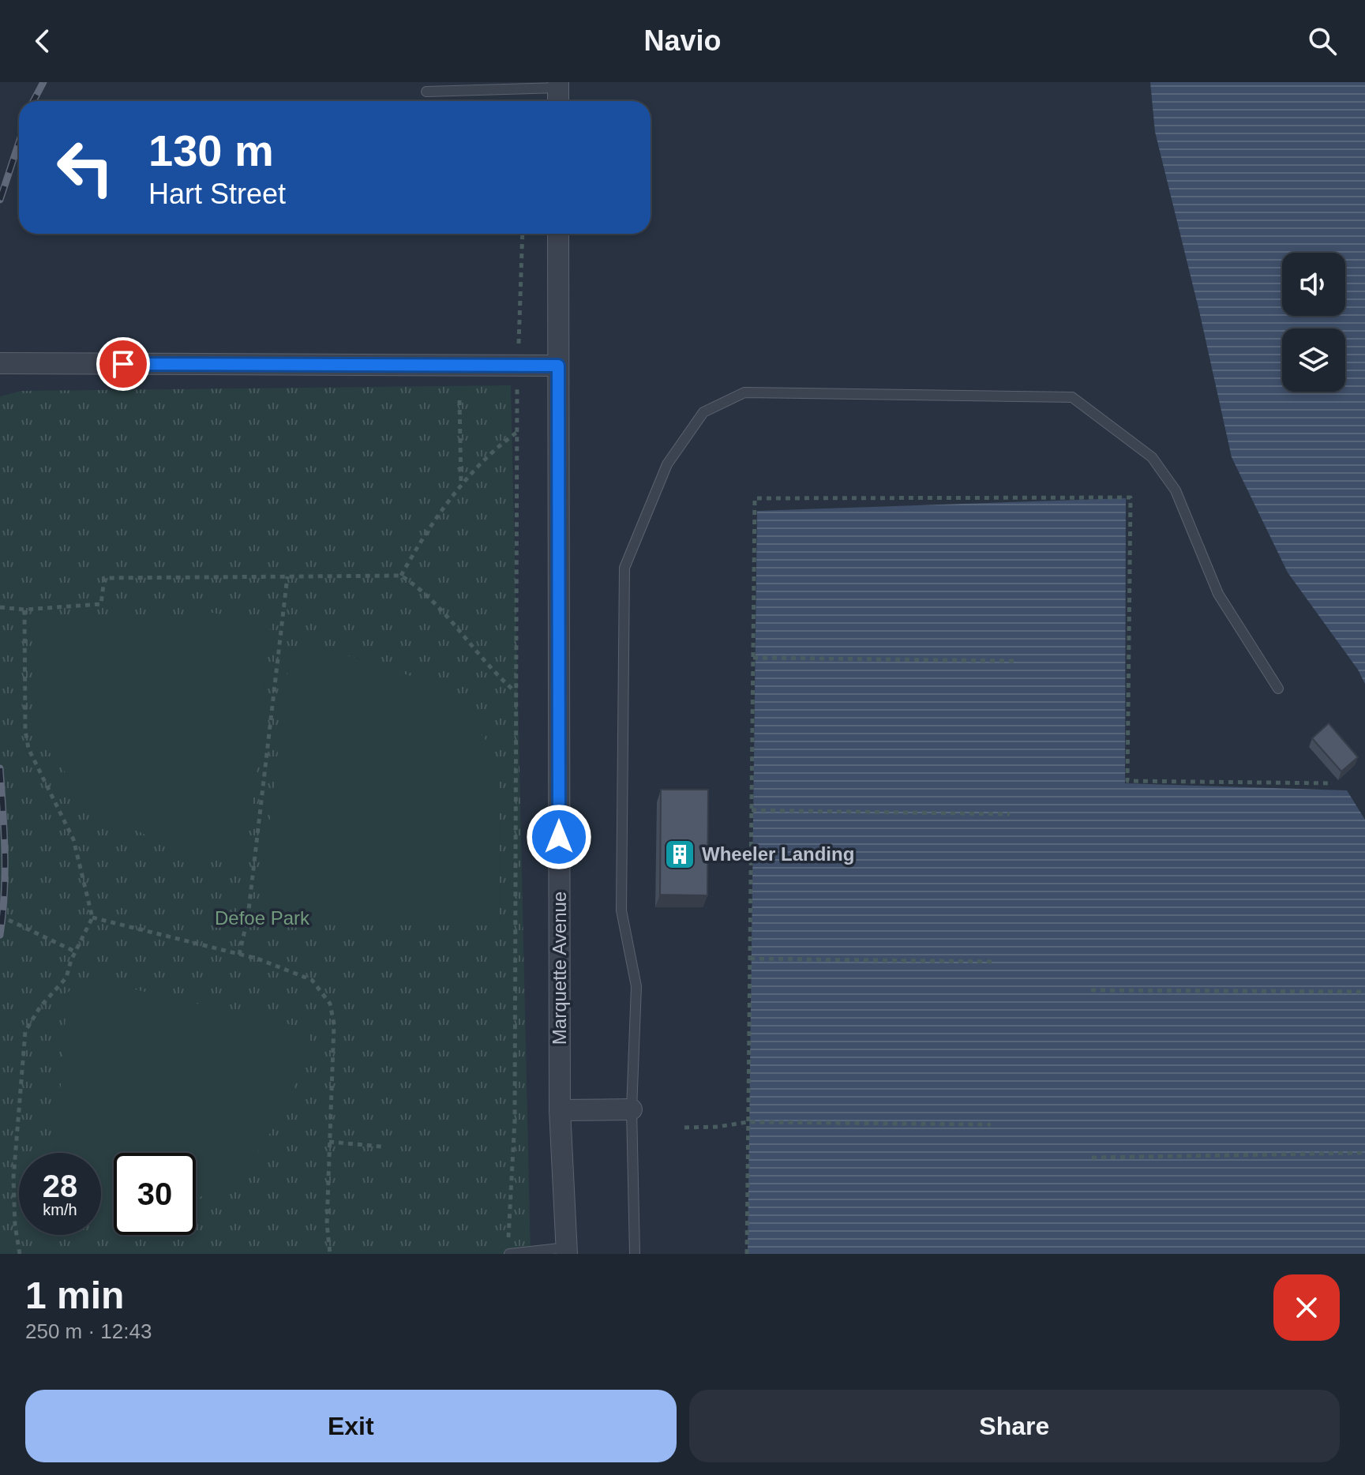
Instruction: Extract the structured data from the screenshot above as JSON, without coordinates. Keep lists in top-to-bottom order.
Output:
{
  "streets": {
    "street": ["Marquette Avenue"]
  },
  "parks": ["Defoe Park"],
  "places": {
    "building": ["Wheeler Landing"]
  },
  "page": {
    "header": "Navio",
    "turn": ["130 m", "Hart Street"],
    "speed": "28 km/h",
    "limit": "30",
    "heading": ["1 min", "250 m · 12:43"],
    "buttons": ["Exit", "Share"]
  }
}
